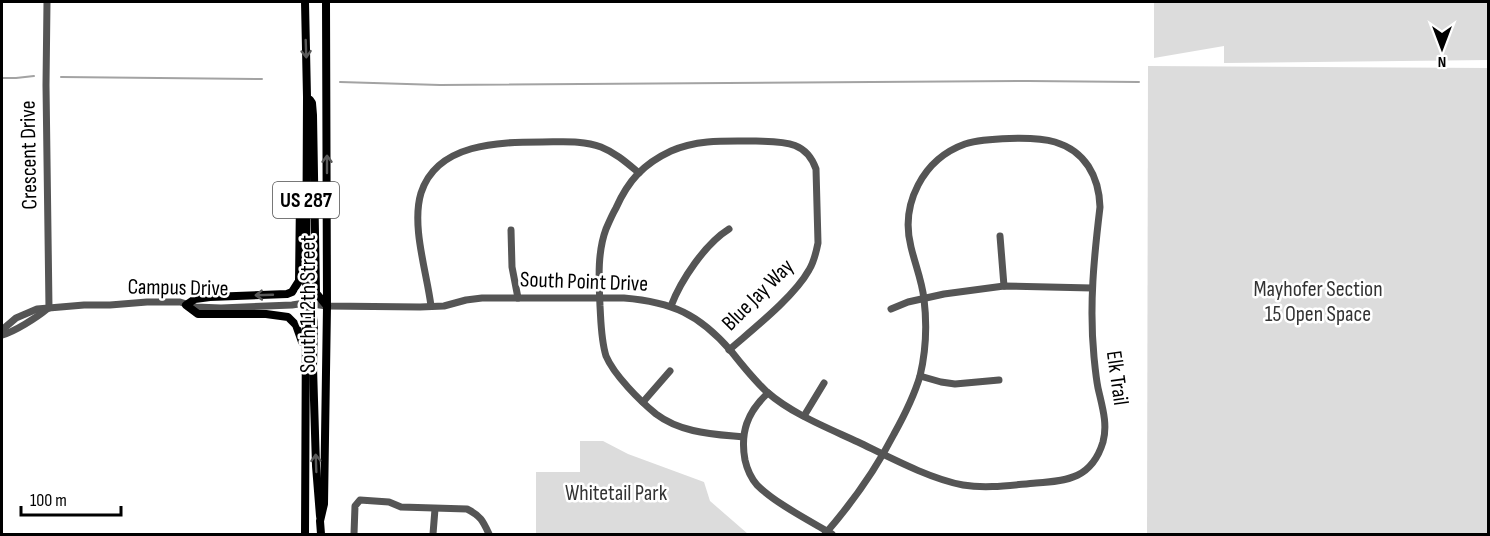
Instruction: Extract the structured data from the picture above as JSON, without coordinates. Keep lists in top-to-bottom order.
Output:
{
  "streets": {
    "main road": ["US 287", "South 112th Street"],
    "street": [
      "Crescent Drive",
      "South Point Drive",
      "Campus Drive",
      "Blue Jay Way",
      "Elk Trail"
    ]
  },
  "crossings": [
    ["Crescent Drive", "Campus Drive"],
    ["South Point Drive", "Campus Drive"],
    ["South Point Drive", "Blue Jay Way"],
    ["South Point Drive", "South 112th Street"],
    ["South Point Drive", "Elk Trail"],
    ["Campus Drive", "South 112th Street"]
  ],
  "parks": ["Mayhofer Section 15 Open Space", "Whitetail Park"],
  "scale_bar": "100 m",
  "north": "bottom"
}
